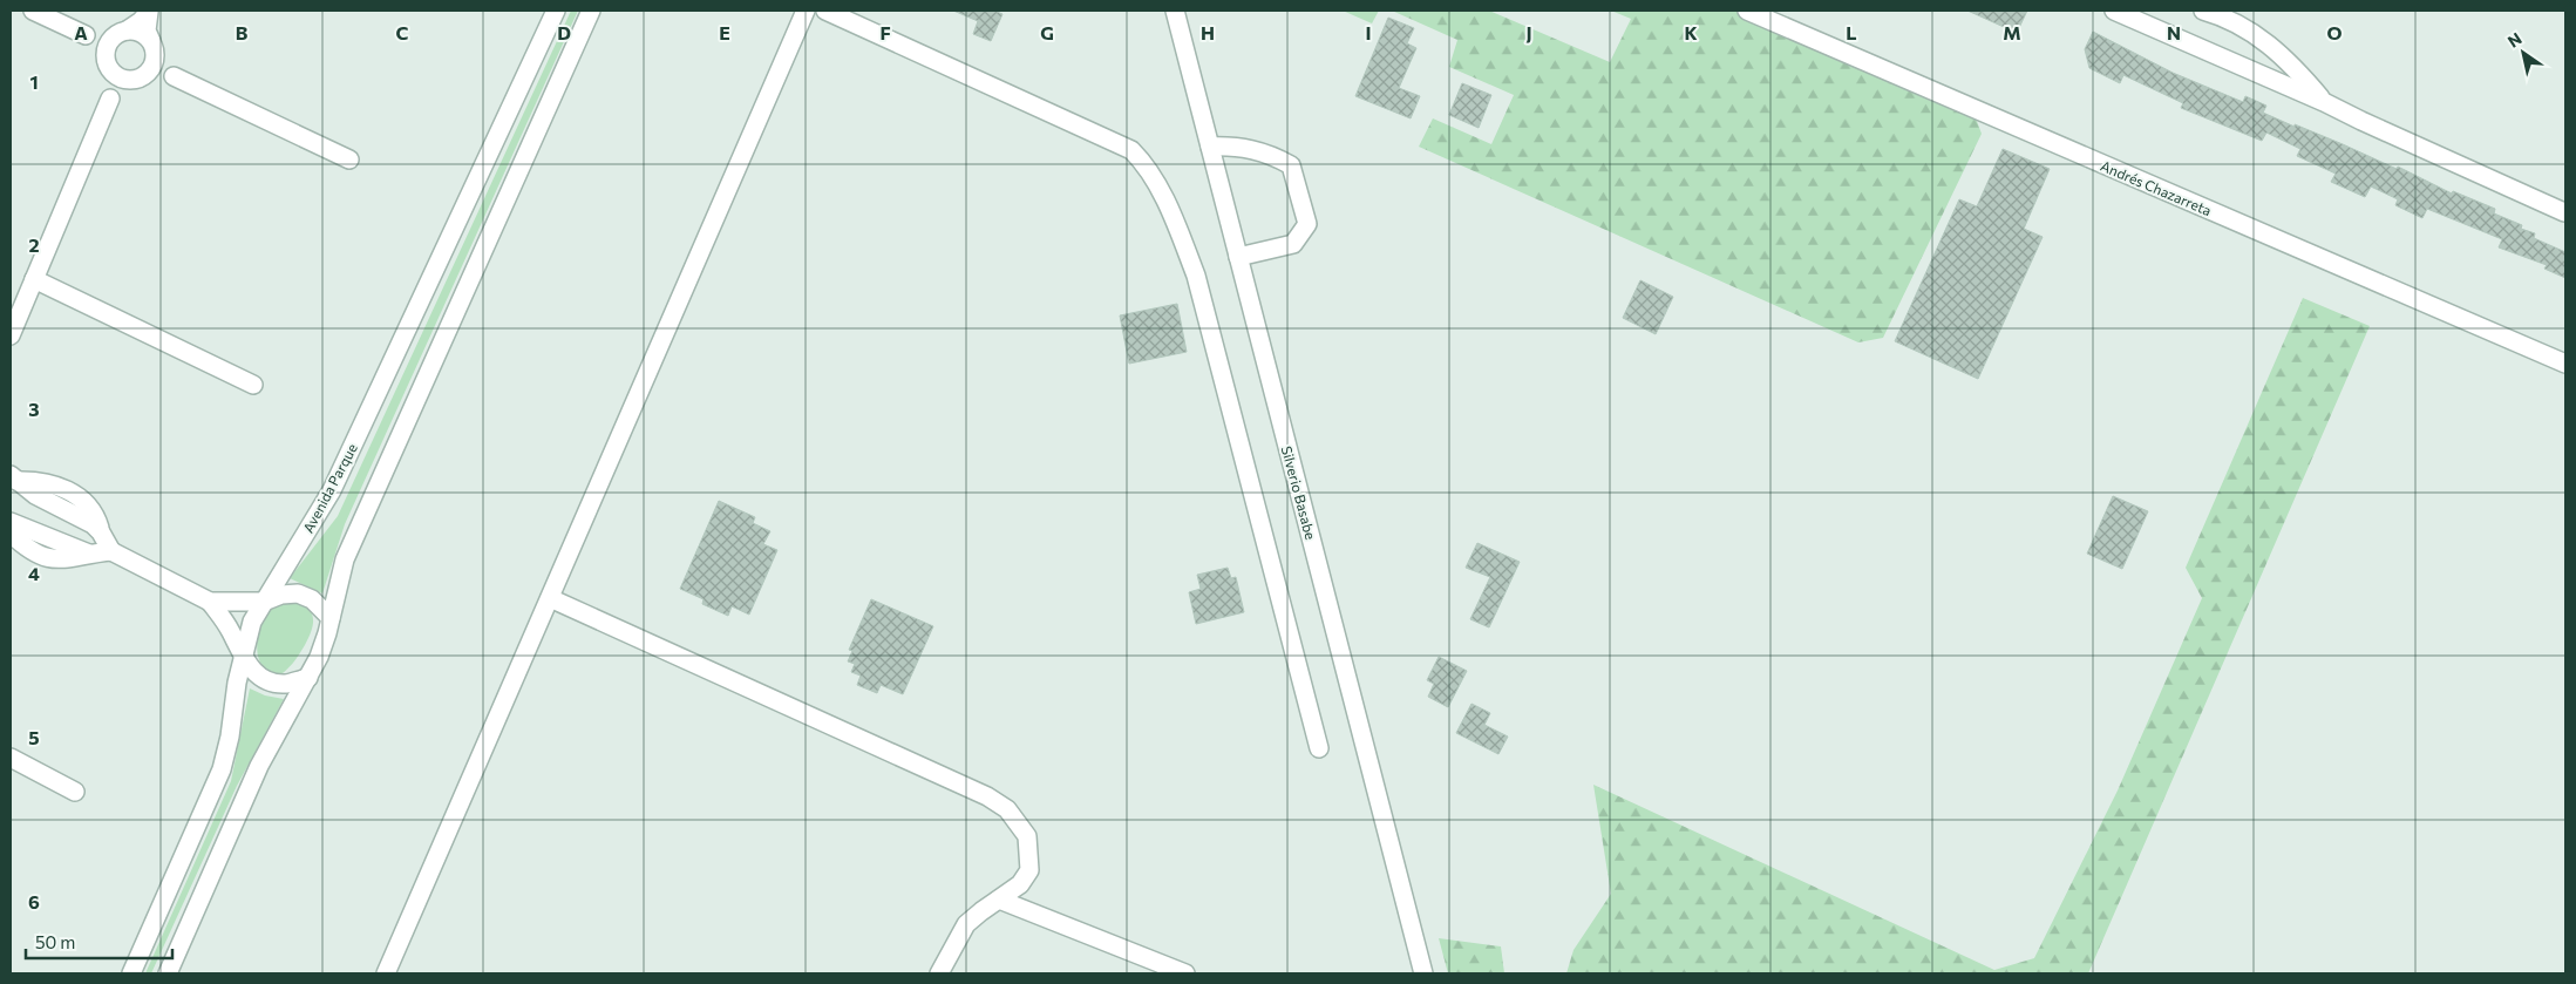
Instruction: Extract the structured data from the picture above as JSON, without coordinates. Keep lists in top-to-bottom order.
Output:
{
  "streets": {
    "street": ["Andrés Chazarreta", "Avenida Parque", "Silverio Basabe"]
  },
  "scale_bar": "50 m",
  "north": "top left",
  "grid": {
    "columns": [
      "A",
      "B",
      "C",
      "D",
      "E",
      "F",
      "G",
      "H",
      "I",
      "J",
      "K",
      "L",
      "M",
      "N",
      "O"
    ],
    "rows": [
      "1",
      "2",
      "3",
      "4",
      "5",
      "6"
    ]
  }
}
